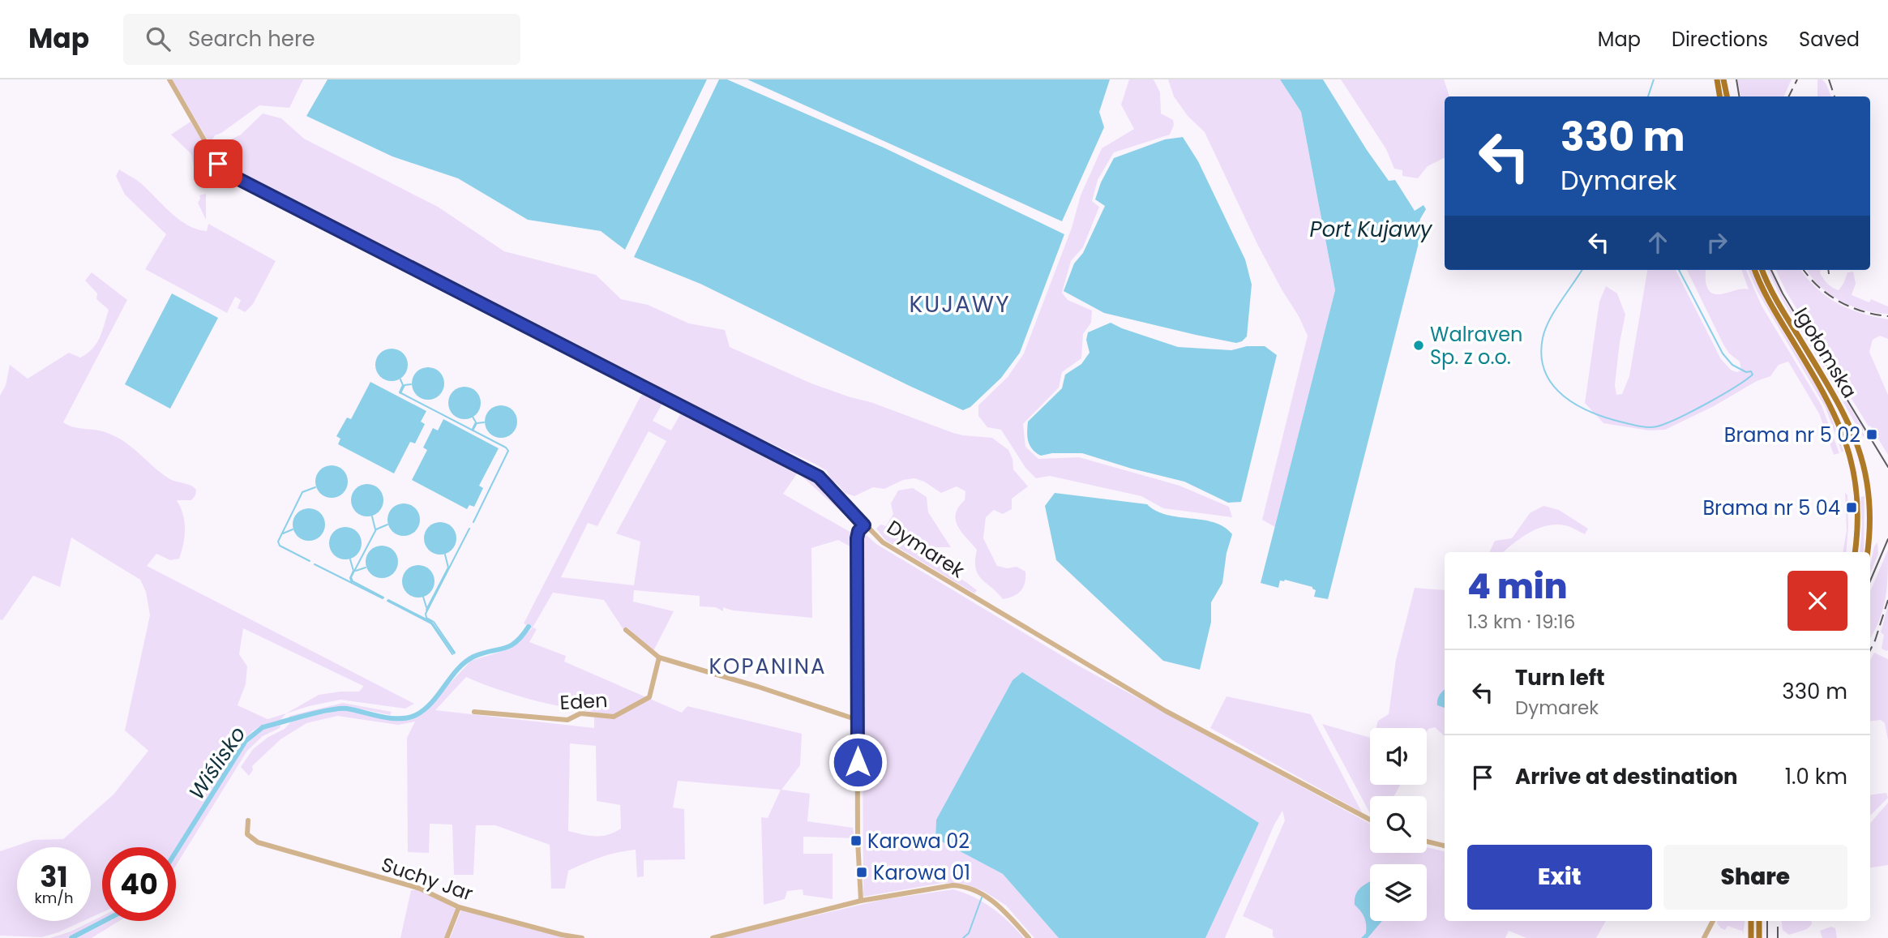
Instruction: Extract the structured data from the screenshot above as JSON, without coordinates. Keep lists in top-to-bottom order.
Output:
{
  "streets": {
    "main road": ["Igołomska"],
    "street": ["Dymarek", "Eden", "Suchy Jar"]
  },
  "districts": ["KUJAWY", "KOPANINA"],
  "water": ["Port Kujawy", "Wiślisko"],
  "places": {
    "other": ["Walraven Sp. z o.o."],
    "transit": [
      "Brama nr 5 02",
      "Brama nr 5 04",
      "Karowa 02",
      "Karowa 01"
    ]
  },
  "page": {
    "header": "Map",
    "search": "Search here",
    "nav": ["Map", "Directions", "Saved"],
    "turn": ["330 m", "Dymarek"],
    "heading": ["4 min", "1.3 km · 19:16"],
    "list": [
      {
        "name": "Turn left",
        "note": "Dymarek",
        "value": "330 m"
      },
      {
        "name": "Arrive at destination",
        "value": "1.0 km"
      }
    ],
    "buttons": ["Exit", "Share"],
    "speed": "31 km/h",
    "limit": "40"
  }
}
